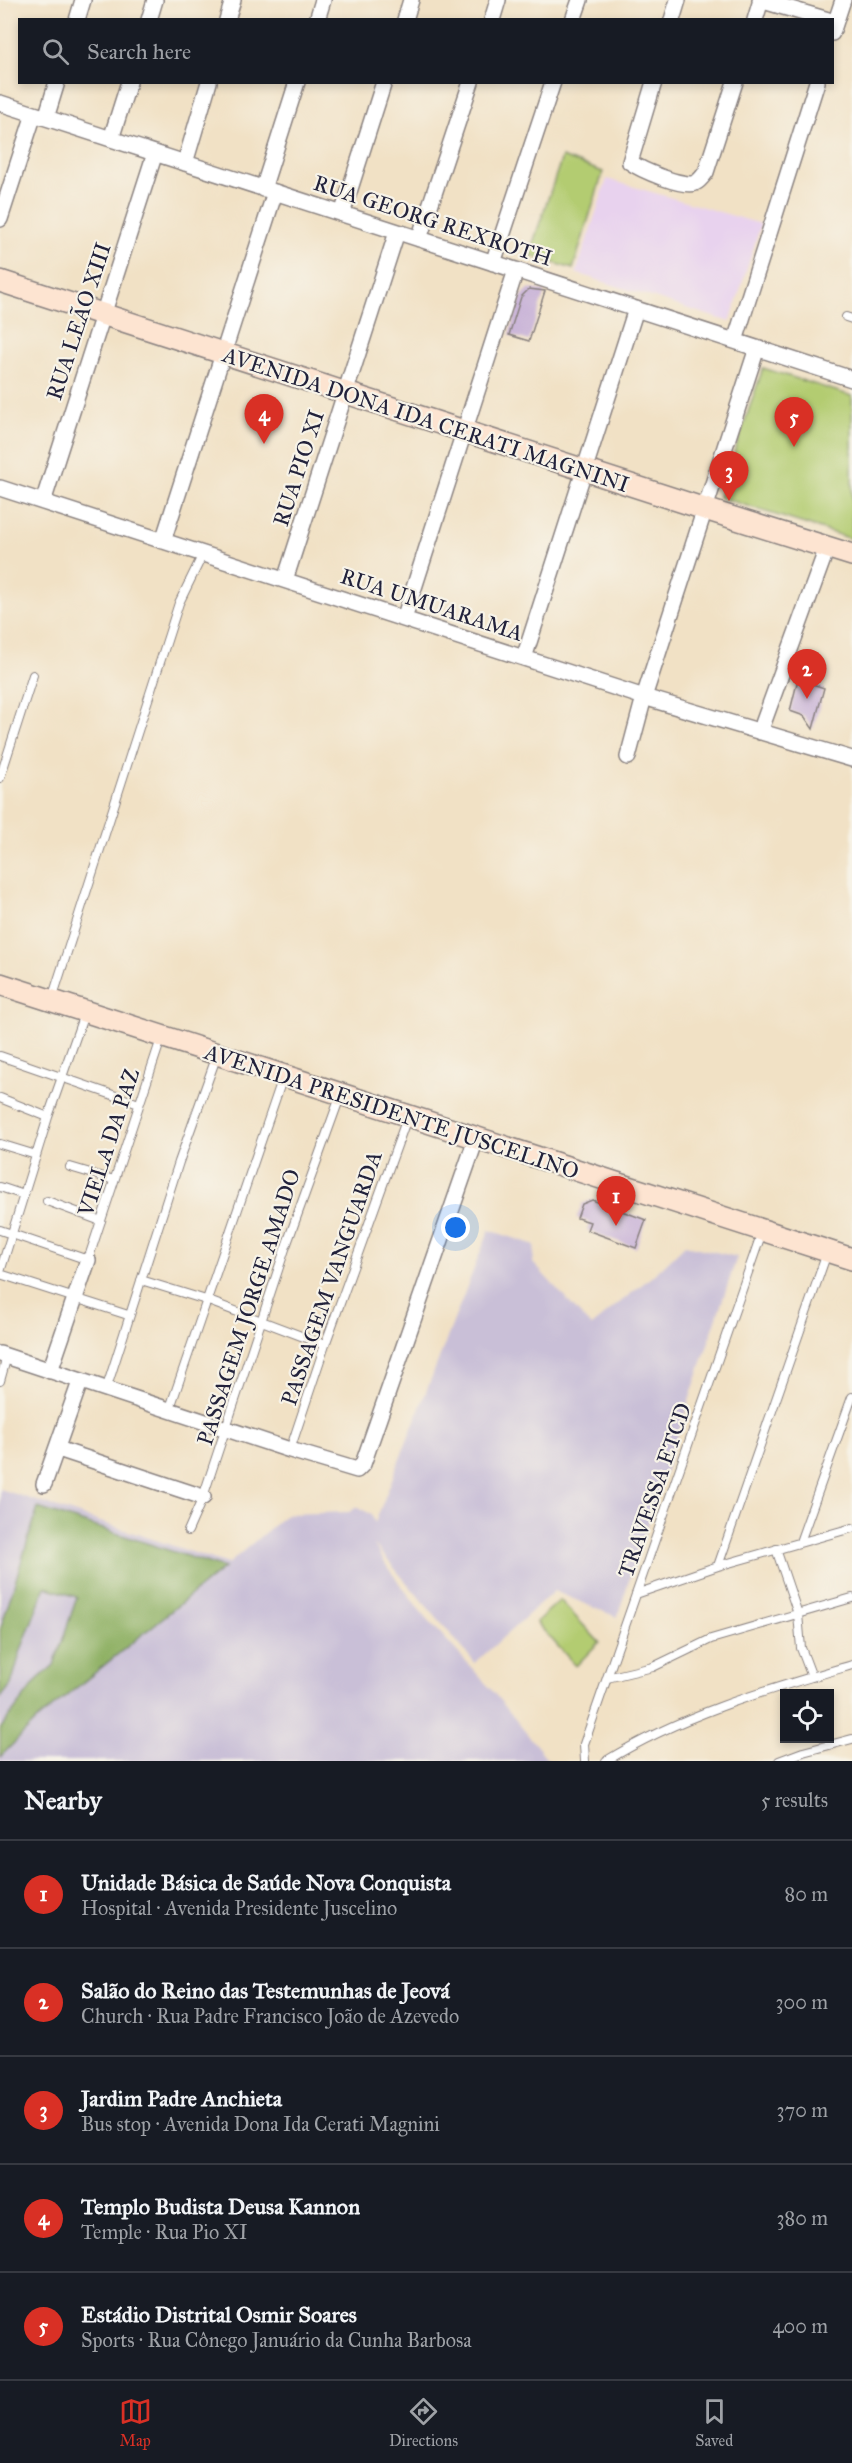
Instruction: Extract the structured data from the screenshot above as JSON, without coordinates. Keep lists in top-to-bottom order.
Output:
{
  "streets": {
    "street": [
      "RUA GEORG REXROTH",
      "RUA LEÃO XIII",
      "AVENIDA DONA IDA CERATI MAGNINI",
      "RUA PIO XI",
      "RUA UMUARAMA",
      "AVENIDA PRESIDENTE JUSCELINO"
    ],
    "lane": [
      "VIELA DA PAZ",
      "PASSAGEM VANGUARDA",
      "PASSAGEM JORGE AMADO",
      "TRAVESSA ETCD"
    ]
  },
  "crossings": [
    ["RUA GEORG REXROTH", "RUA LEÃO XIII"],
    ["RUA GEORG REXROTH", "RUA PIO XI"],
    ["RUA LEÃO XIII", "AVENIDA DONA IDA CERATI MAGNINI"],
    ["RUA LEÃO XIII", "RUA UMUARAMA"],
    ["AVENIDA DONA IDA CERATI MAGNINI", "RUA PIO XI"],
    ["RUA PIO XI", "RUA UMUARAMA"],
    ["AVENIDA PRESIDENTE JUSCELINO", "VIELA DA PAZ"],
    ["AVENIDA PRESIDENTE JUSCELINO", "PASSAGEM VANGUARDA"],
    ["AVENIDA PRESIDENTE JUSCELINO", "PASSAGEM JORGE AMADO"],
    ["AVENIDA PRESIDENTE JUSCELINO", "TRAVESSA ETCD"]
  ],
  "page": {
    "search": "Search here",
    "pins": [
      "4",
      "5",
      "3",
      "2",
      "1"
    ],
    "heading": ["Nearby", "5 results"],
    "list": [
      {
        "mark": "1",
        "name": "Unidade Básica de Saúde Nova Conquista",
        "note": "Hospital · Avenida Presidente Juscelino",
        "value": "80 m"
      },
      {
        "mark": "2",
        "name": "Salão do Reino das Testemunhas de Jeová",
        "note": "Church · Rua Padre Francisco João de Azevedo",
        "value": "300 m"
      },
      {
        "mark": "3",
        "name": "Jardim Padre Anchieta",
        "note": "Bus stop · Avenida Dona Ida Cerati Magnini",
        "value": "370 m"
      },
      {
        "mark": "4",
        "name": "Templo Budista Deusa Kannon",
        "note": "Temple · Rua Pio XI",
        "value": "380 m"
      },
      {
        "mark": "5",
        "name": "Estádio Distrital Osmir Soares",
        "note": "Sports · Rua Cônego Januário da Cunha Barbosa",
        "value": "400 m"
      }
    ],
    "nav": ["Map", "Directions", "Saved"]
  }
}
